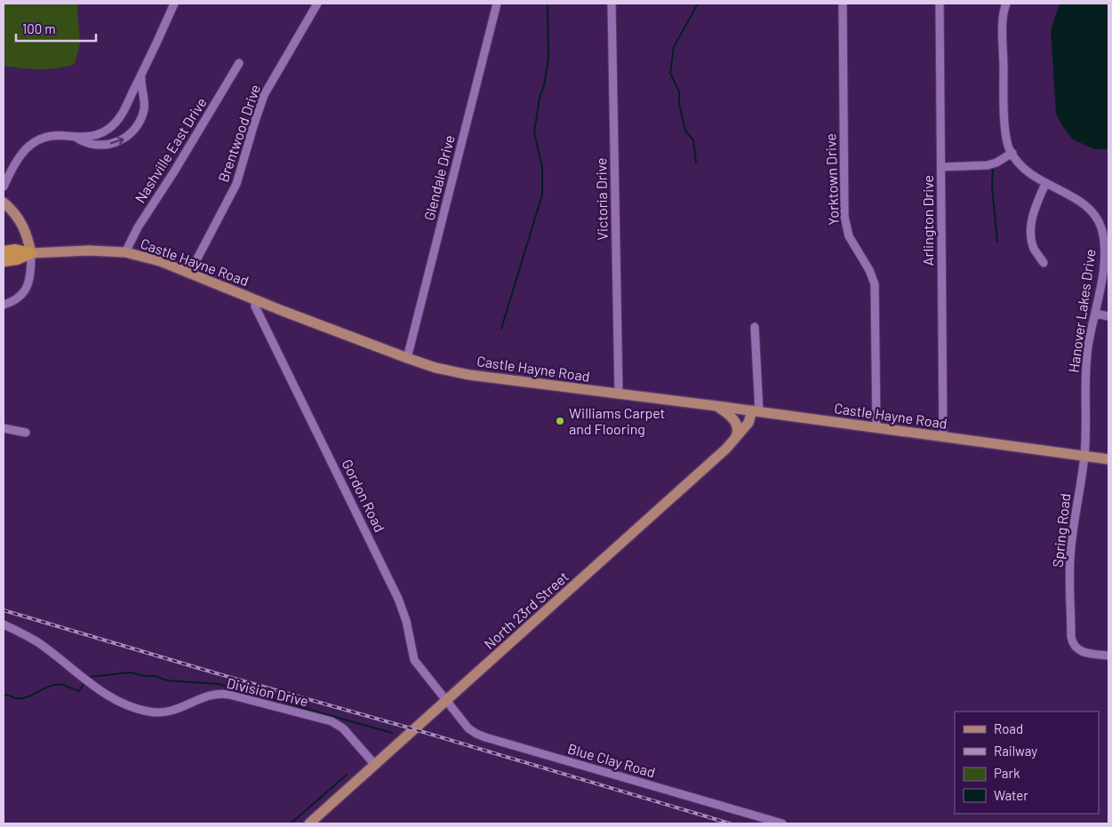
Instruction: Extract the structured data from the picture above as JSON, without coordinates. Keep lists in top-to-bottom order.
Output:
{
  "streets": {
    "main road": ["Castle Hayne Road", "North 23rd Street"],
    "street": [
      "Brentwood Drive",
      "Nashville East Drive",
      "Glendale Drive",
      "Yorktown Drive",
      "Victoria Drive",
      "Arlington Drive",
      "Hanover Lakes Drive",
      "Gordon Road",
      "Spring Road",
      "Division Drive",
      "Blue Clay Road"
    ]
  },
  "crossings": [
    ["Brentwood Drive", "Castle Hayne Road"],
    ["Nashville East Drive", "Castle Hayne Road"],
    ["Glendale Drive", "Castle Hayne Road"],
    ["Yorktown Drive", "Castle Hayne Road"],
    ["Victoria Drive", "Castle Hayne Road"],
    ["Arlington Drive", "Castle Hayne Road"],
    ["Castle Hayne Road", "Hanover Lakes Drive"],
    ["Castle Hayne Road", "Gordon Road"],
    ["Castle Hayne Road", "Spring Road"],
    ["Castle Hayne Road", "North 23rd Street"],
    ["Hanover Lakes Drive", "Spring Road"],
    ["Gordon Road", "North 23rd Street"],
    ["Gordon Road", "Blue Clay Road"],
    ["North 23rd Street", "Division Drive"],
    ["North 23rd Street", "Blue Clay Road"]
  ],
  "places": ["Williams Carpet and Flooring"],
  "legend": [
    "Road",
    "Railway",
    "Park",
    "Water"
  ],
  "scale_bar": "100 m"
}
